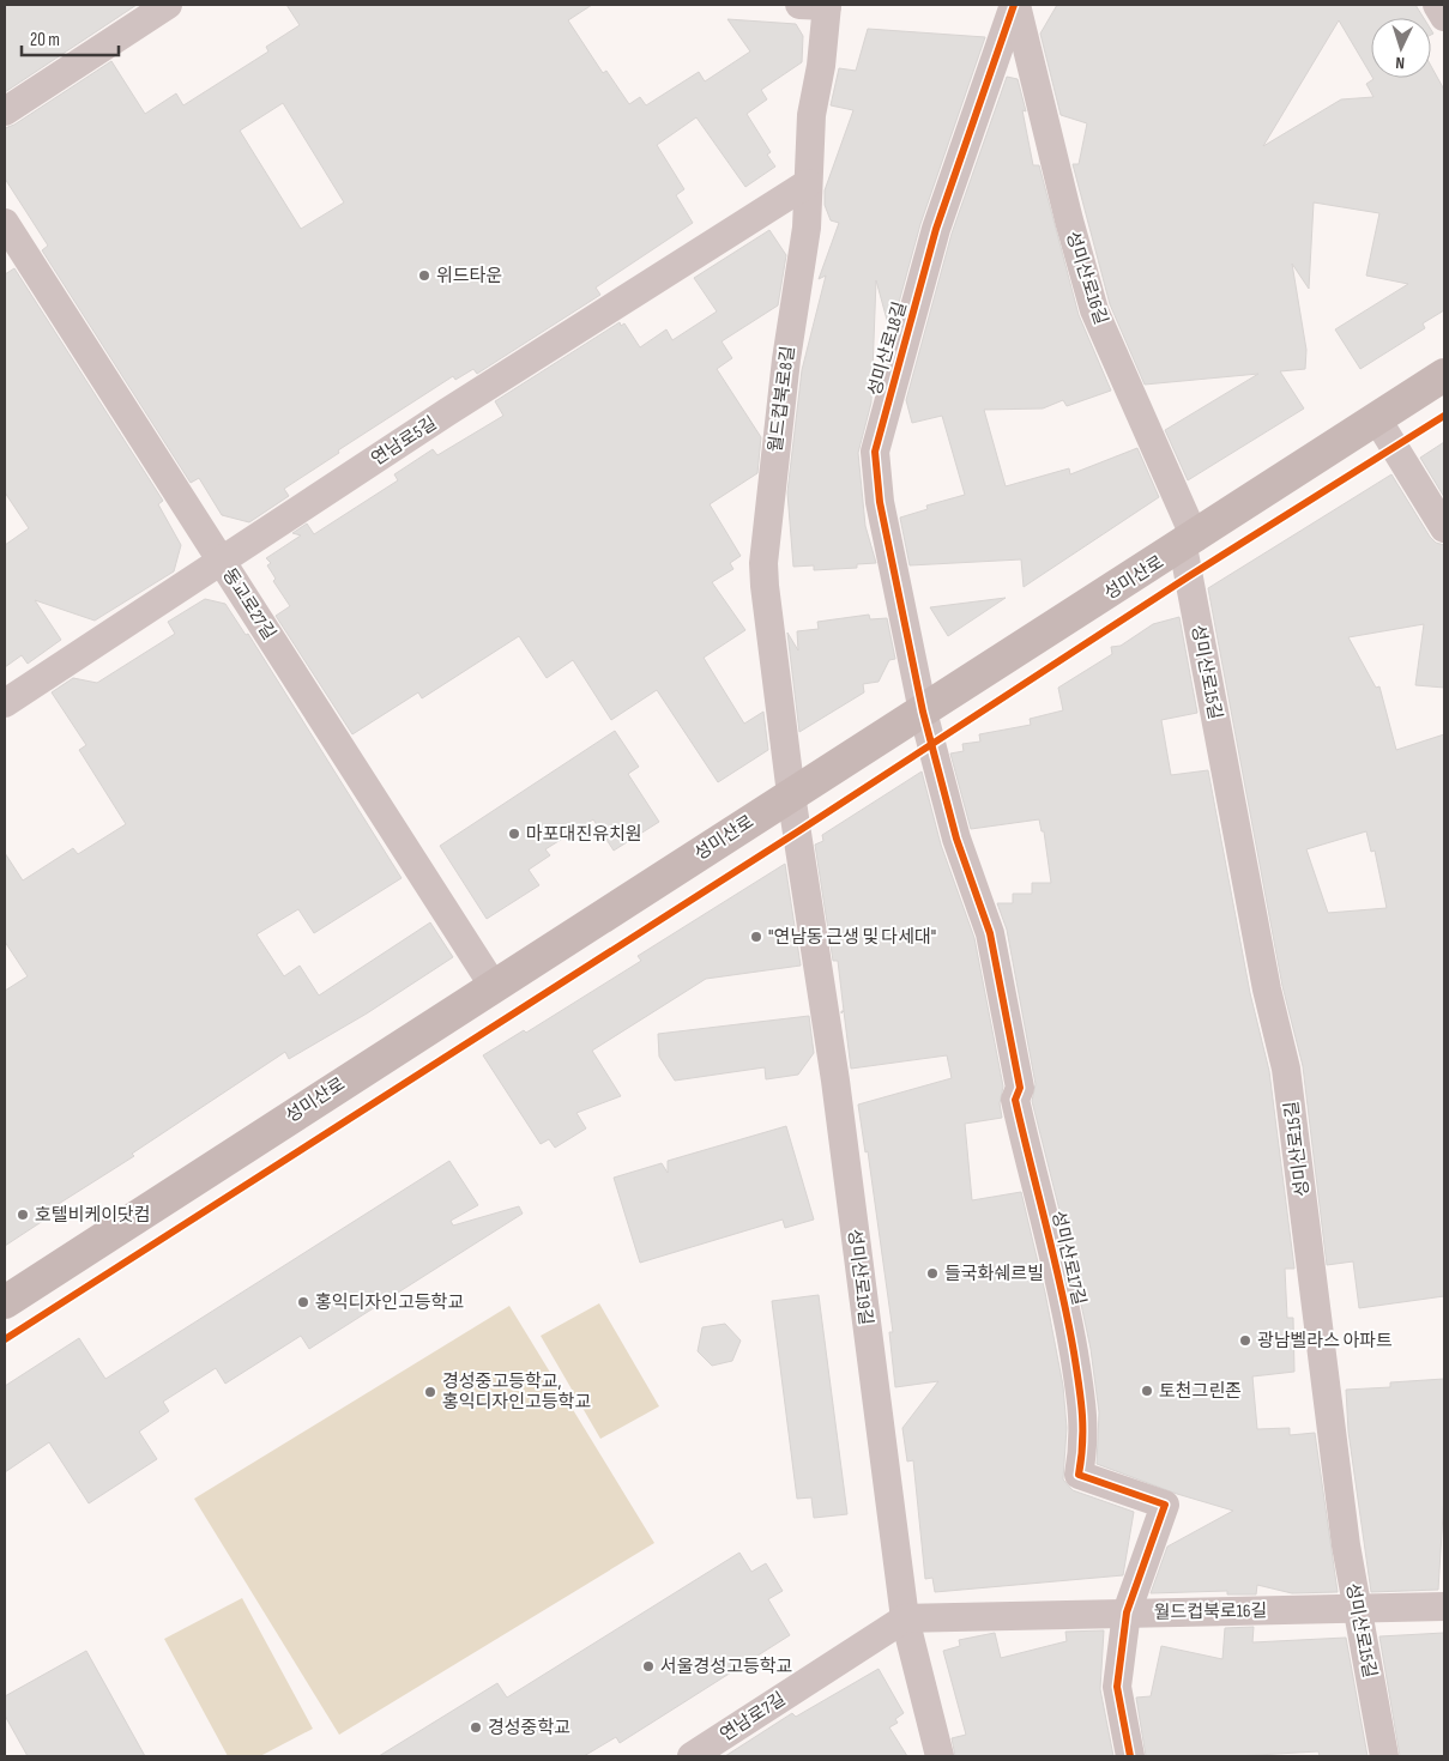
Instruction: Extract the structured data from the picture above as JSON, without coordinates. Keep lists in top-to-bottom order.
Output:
{
  "streets": {
    "street": [
      "성미산로16길",
      "성미산로18길",
      "월드컵북로8길",
      "연남로5길",
      "성미산로",
      "동교로27길",
      "성미산로15길",
      "성미산로17길",
      "성미산로19길",
      "월드컵북로16길",
      "연남로7길"
    ]
  },
  "crossings": [
    ["성미산로16길", "성미산로18길"],
    ["성미산로16길", "성미산로"],
    ["성미산로16길", "성미산로15길"],
    ["성미산로18길", "성미산로"],
    ["성미산로18길", "성미산로17길"],
    ["월드컵북로8길", "연남로5길"],
    ["월드컵북로8길", "성미산로"],
    ["월드컵북로8길", "성미산로19길"],
    ["연남로5길", "동교로27길"],
    ["성미산로", "동교로27길"],
    ["성미산로", "성미산로15길"],
    ["성미산로", "성미산로17길"],
    ["성미산로", "성미산로19길"],
    ["성미산로15길", "월드컵북로16길"],
    ["성미산로17길", "월드컵북로16길"],
    ["성미산로19길", "월드컵북로16길"],
    ["성미산로19길", "연남로7길"],
    ["월드컵북로16길", "연남로7길"]
  ],
  "places": [
    "위드타운",
    "마포대진유치원",
    "\"연남동 근생 및 다세대\"",
    "호텔비케이닷컴",
    "들국화쉐르빌",
    "홍익디자인고등학교",
    "광남벨라스 아파트",
    "토천그린존",
    "경성중고등학교, 홍익디자인고등학교",
    "서울경성고등학교",
    "경성중학교"
  ],
  "scale_bar": "20 m",
  "north": "bottom"
}
